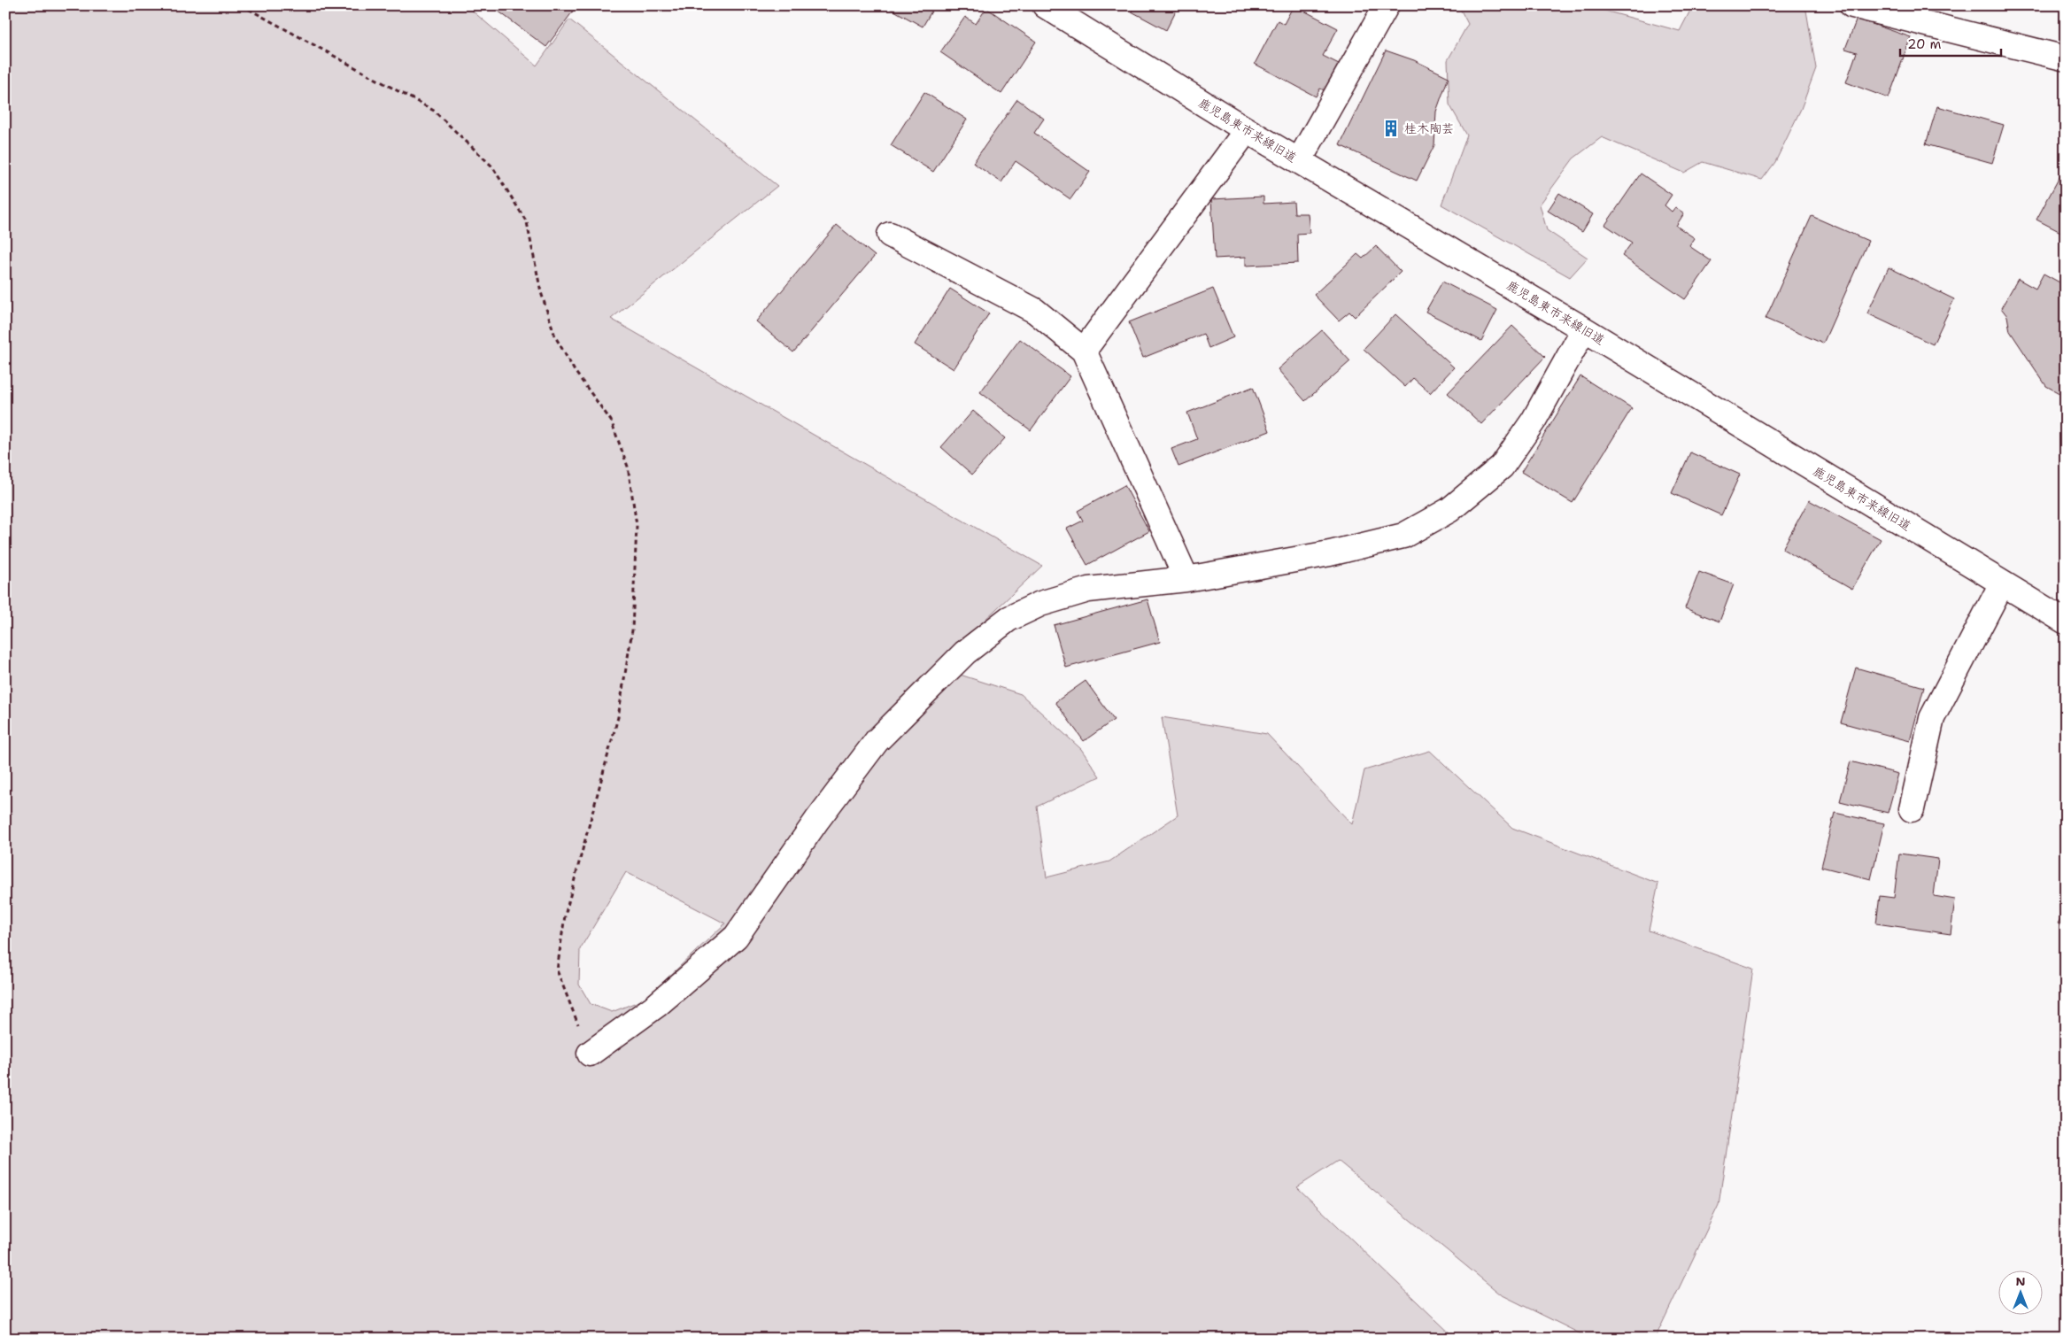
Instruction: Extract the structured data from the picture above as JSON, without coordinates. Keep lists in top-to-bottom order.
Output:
{
  "streets": {
    "street": ["鹿児島東市来線旧道"]
  },
  "places": {
    "building": ["桂木陶芸"]
  },
  "scale_bar": "20 m",
  "north": "top"
}
